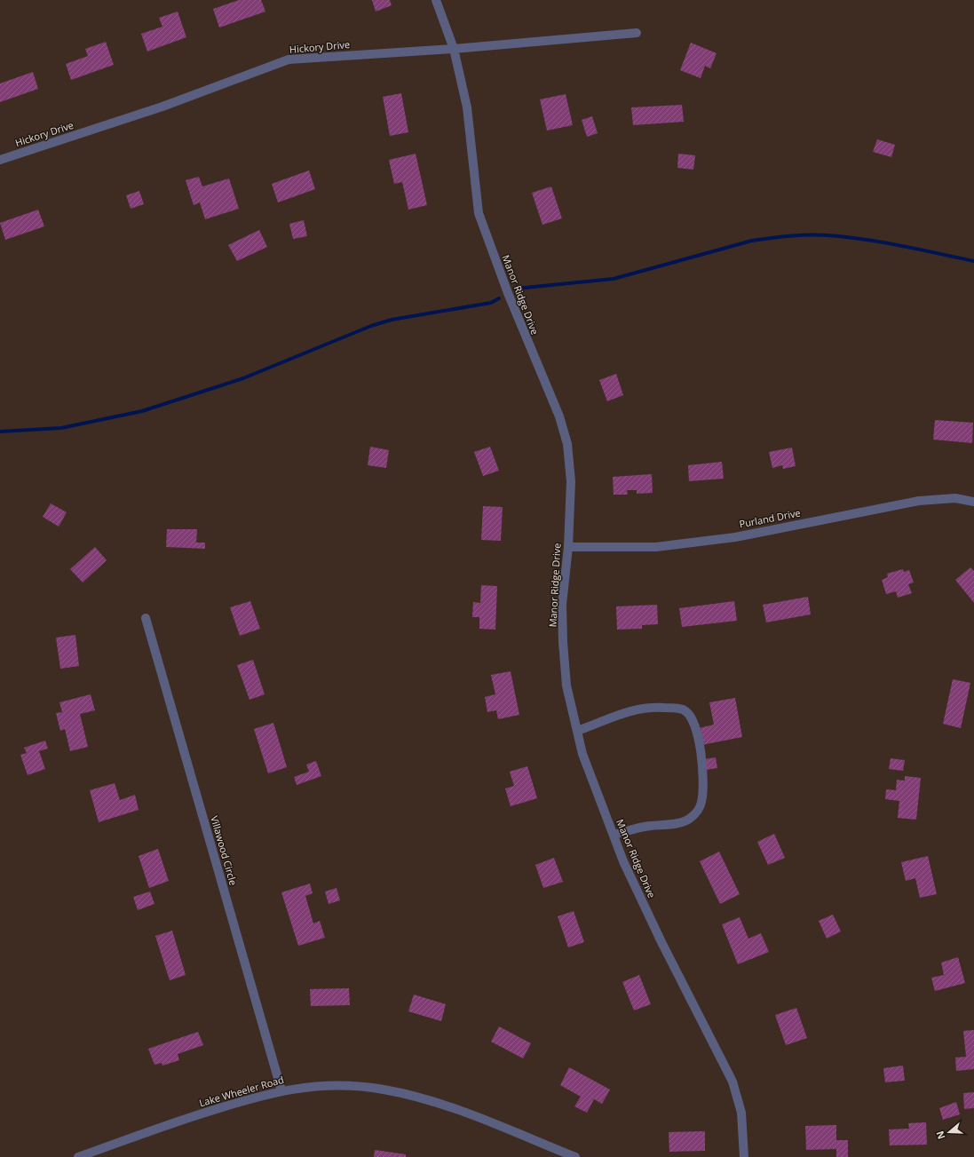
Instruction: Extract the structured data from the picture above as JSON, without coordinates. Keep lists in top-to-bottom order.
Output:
{
  "streets": {
    "street": [
      "Hickory Drive",
      "Manor Ridge Drive",
      "Purland Drive",
      "Villawood Circle",
      "Lake Wheeler Road"
    ]
  },
  "crossings": [
    ["Hickory Drive", "Manor Ridge Drive"],
    ["Manor Ridge Drive", "Purland Drive"],
    ["Villawood Circle", "Lake Wheeler Road"]
  ],
  "north": "left"
}
